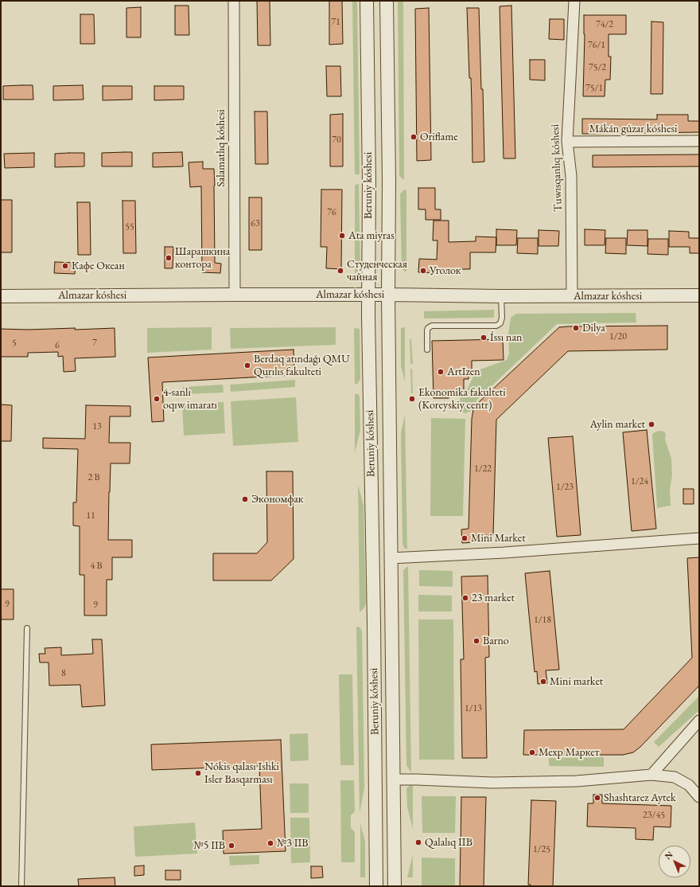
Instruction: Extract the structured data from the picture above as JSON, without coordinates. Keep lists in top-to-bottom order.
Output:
{
  "streets": {
    "street": [
      "Mákán gúzar kóshesi",
      "Salamatlıq kóshesi",
      "Tuwısqanlıq kóshesi",
      "Beruniy kóshesi",
      "Almazar kóshesi"
    ]
  },
  "crossings": [
    ["Mákán gúzar kóshesi", "Tuwısqanlıq kóshesi"],
    ["Salamatlıq kóshesi", "Almazar kóshesi"],
    ["Tuwısqanlıq kóshesi", "Almazar kóshesi"],
    ["Beruniy kóshesi", "Almazar kóshesi"]
  ],
  "places": [
    "Oriflame",
    "Ata miyras",
    "Шарашкина контора",
    "Кафе Океан",
    "Студенческая чайная",
    "Уголок",
    "Dilya",
    "Íssı nan",
    "Berdaq atındaǵı QMU Qurılıs fakulteti",
    "ArtIzen",
    "4-sanlı oqıw imaratı",
    "Ekonomika fakulteti (Koreyskiy centr)",
    "Aylin market",
    "Экономфак",
    "Mini Market",
    "23 market",
    "Barno",
    "Mini market",
    "Мехр Маркет",
    "Nókis qalası Ishki Isler Basqarması",
    "Shashtarez Aytek",
    "Qalalıq IIB",
    "№3 IIB",
    "№5 IIB"
  ],
  "house_numbers": [
    "71",
    "74/2",
    "76/1",
    "75/2",
    "75/1",
    "70",
    "76",
    "63",
    "55",
    "1/20",
    "5",
    "7",
    "6",
    "13",
    "1/22",
    "2 В",
    "1/24",
    "1/23",
    "11",
    "4 В",
    "9",
    "9",
    "1/18",
    "8",
    "1/13",
    "23/45",
    "1/25"
  ],
  "north": "top left"
}
